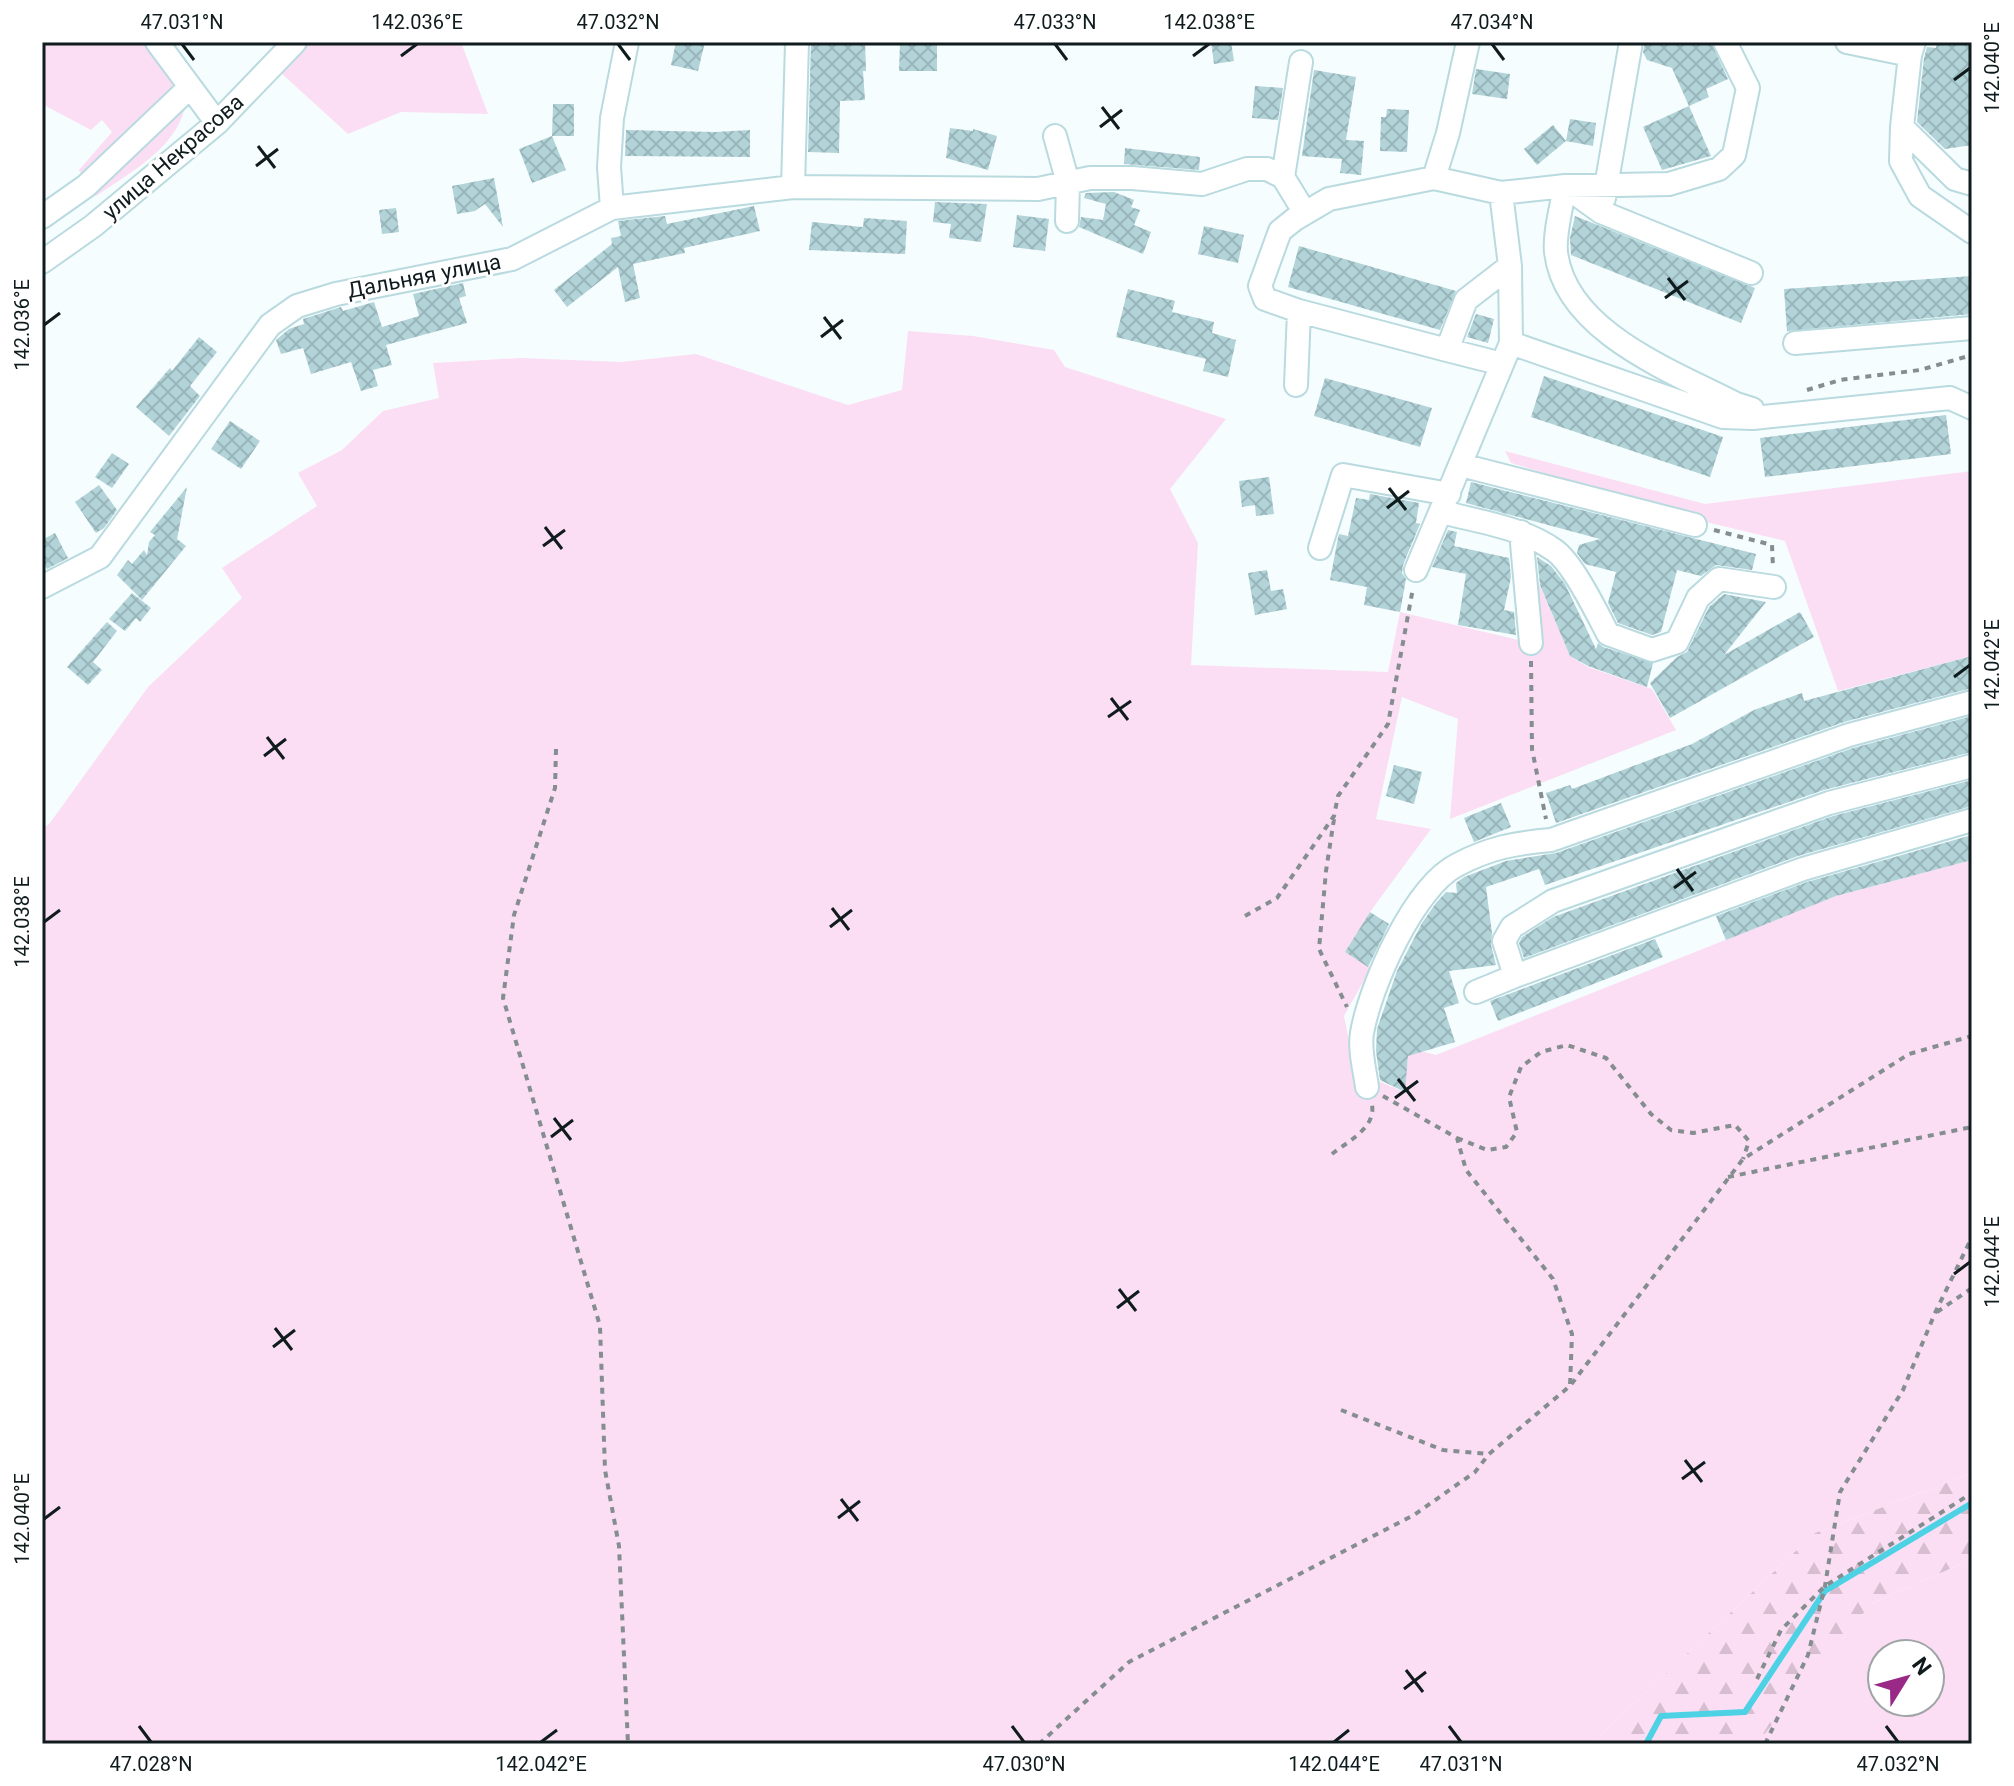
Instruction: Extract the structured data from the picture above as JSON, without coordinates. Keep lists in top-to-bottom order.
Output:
{
  "streets": {
    "street": ["улица Некрасова", "Дальняя улица"]
  },
  "north": "top right",
  "coordinates": [
    "47.031°N",
    "142.036°E",
    "47.032°N",
    "47.033°N",
    "142.038°E",
    "47.034°N",
    "142.040°E",
    "142.042°E",
    "142.044°E",
    "47.028°N",
    "47.030°N"
  ]
}
